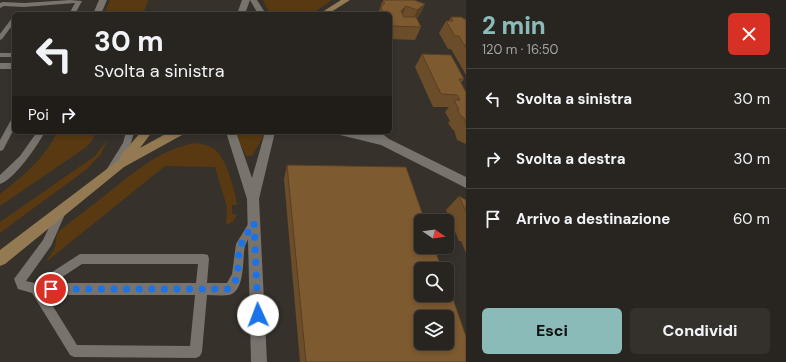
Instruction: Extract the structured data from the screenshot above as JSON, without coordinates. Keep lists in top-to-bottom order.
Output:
{
  "north": "right",
  "page": {
    "heading": ["2 min", "120 m · 16:50"],
    "turn": ["30 m", "Svolta a sinistra"],
    "list": [
      {
        "name": "Svolta a sinistra",
        "value": "30 m"
      },
      {
        "name": "Svolta a destra",
        "value": "30 m"
      },
      {
        "name": "Arrivo a destinazione",
        "value": "60 m"
      }
    ],
    "then": "Poi",
    "buttons": ["Esci", "Condividi"]
  }
}
